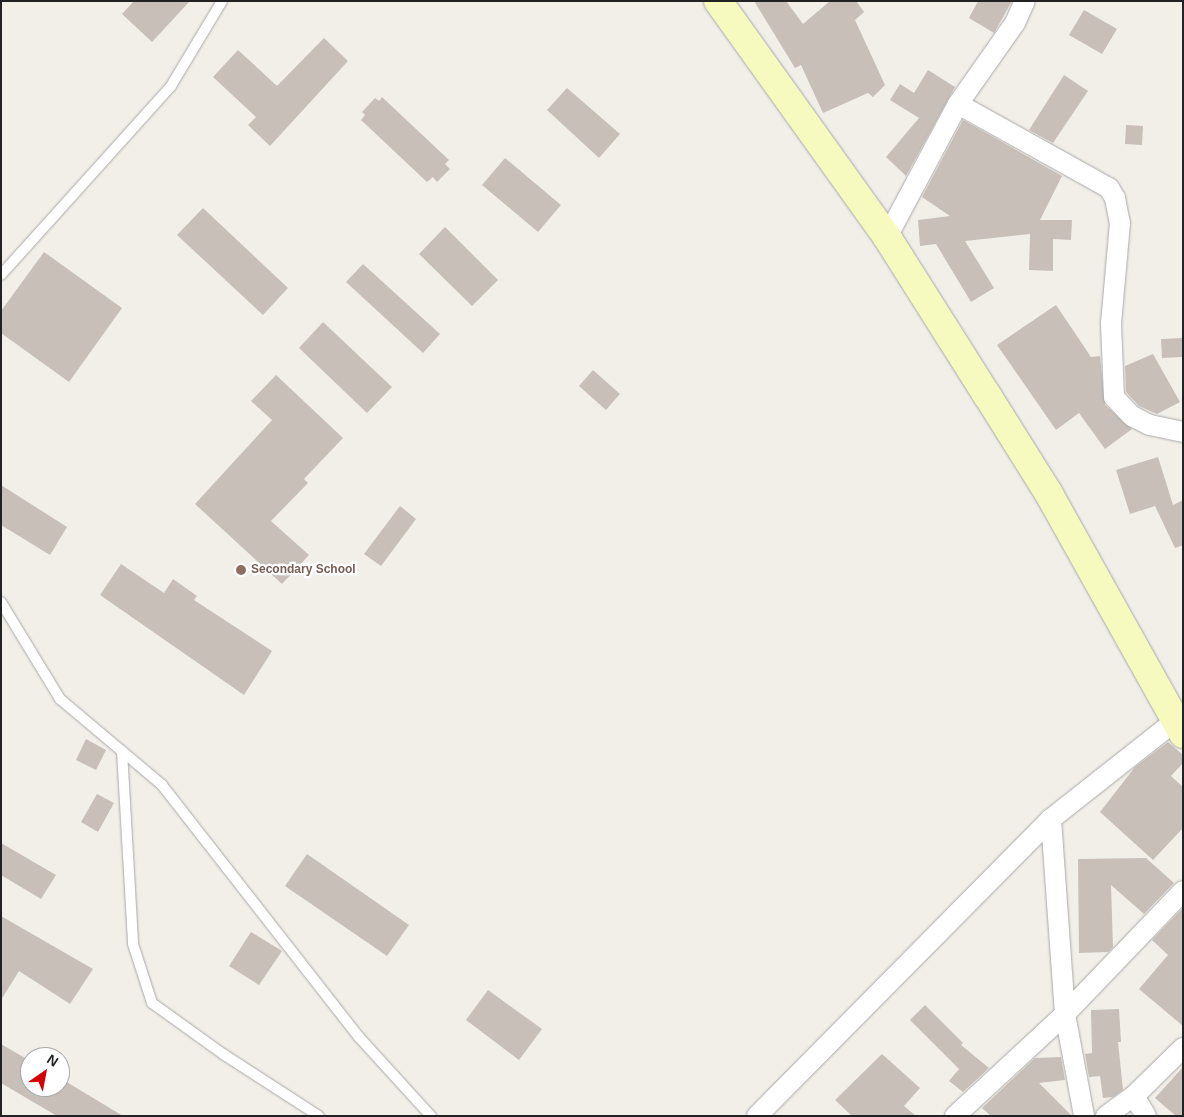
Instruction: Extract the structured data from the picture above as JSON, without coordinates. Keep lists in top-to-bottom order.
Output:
{
  "places": ["Secondary School"],
  "north": "top right"
}
